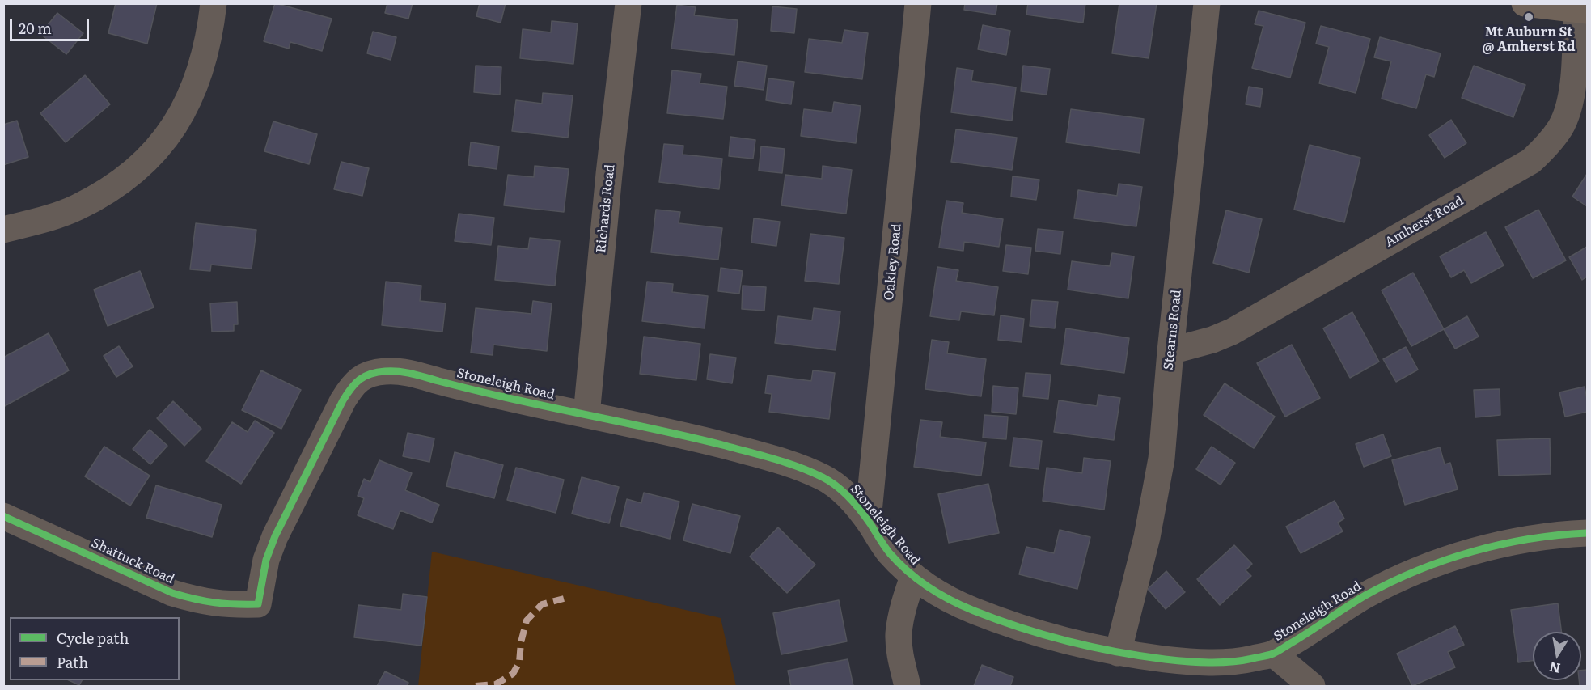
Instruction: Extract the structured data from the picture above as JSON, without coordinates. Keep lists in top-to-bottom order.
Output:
{
  "streets": {
    "street": [
      "Richards Road",
      "Amherst Road",
      "Oakley Road",
      "Stearns Road",
      "Stoneleigh Road",
      "Shattuck Road"
    ]
  },
  "crossings": [
    ["Richards Road", "Stoneleigh Road"],
    ["Amherst Road", "Stearns Road"],
    ["Oakley Road", "Stoneleigh Road"],
    ["Stearns Road", "Stoneleigh Road"],
    ["Stoneleigh Road", "Shattuck Road"]
  ],
  "places": ["Mt Auburn St @ Amherst Rd"],
  "legend": ["Cycle path", "Path"],
  "scale_bar": "20 m",
  "north": "bottom"
}
